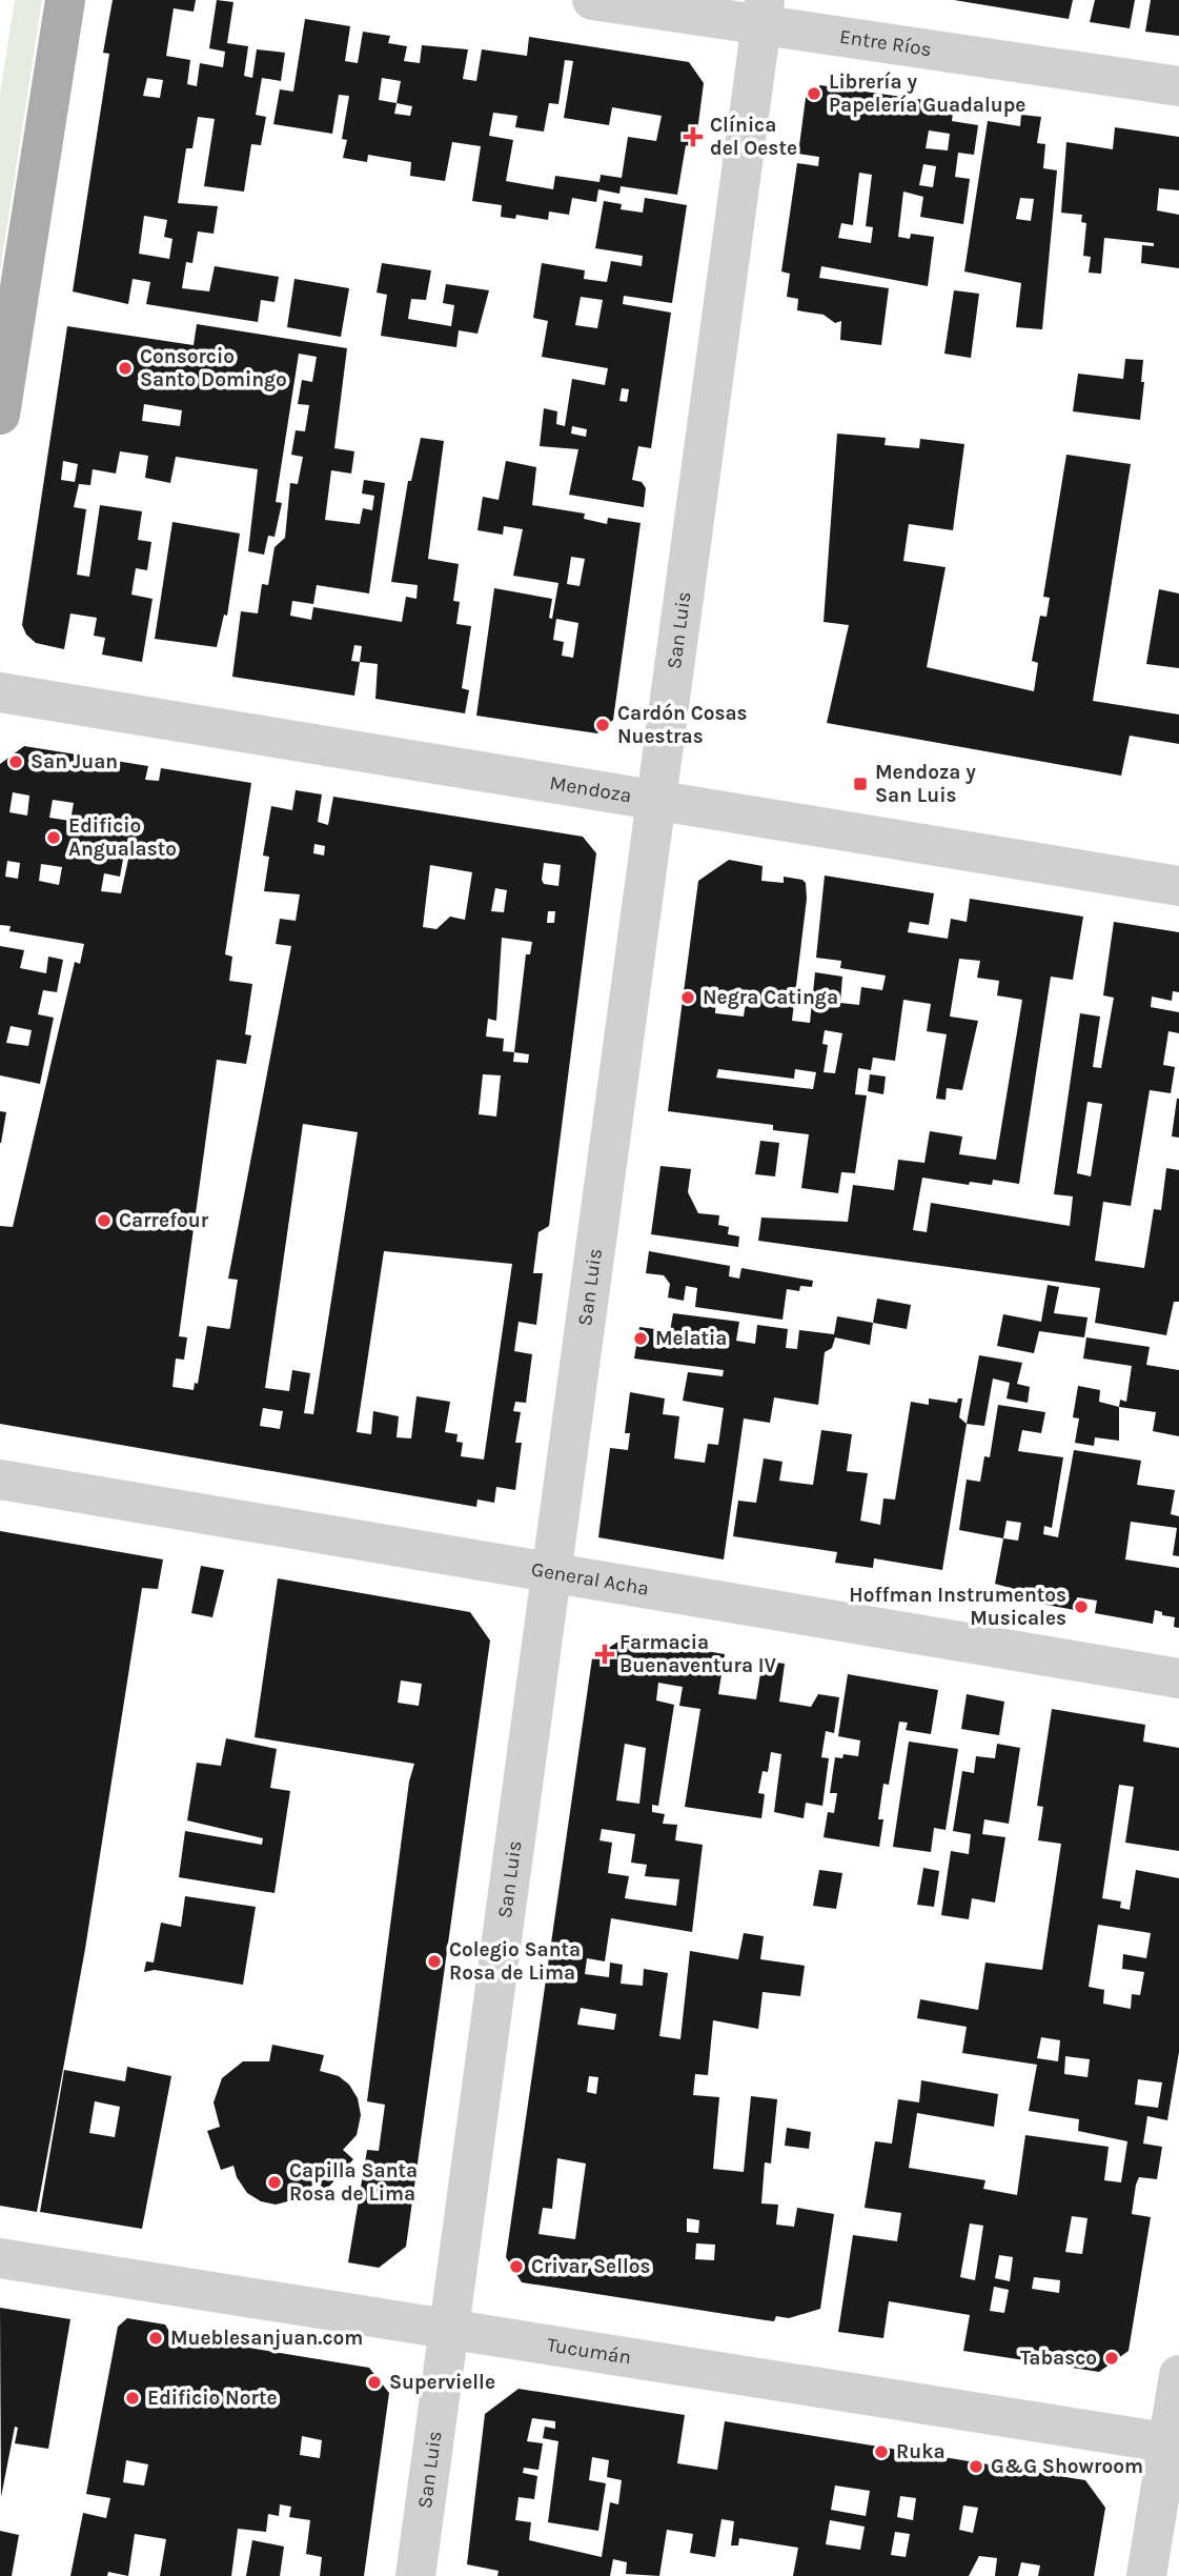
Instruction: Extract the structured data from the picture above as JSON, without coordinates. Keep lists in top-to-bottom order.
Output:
{
  "streets": {
    "street": [
      "Entre Ríos",
      "San Luis",
      "Mendoza",
      "General Acha",
      "Tucumán"
    ]
  },
  "crossings": [
    ["Entre Ríos", "San Luis"],
    ["San Luis", "Mendoza"],
    ["San Luis", "General Acha"],
    ["San Luis", "Tucumán"]
  ],
  "places": {
    "other": [
      "Librería y Papelería Guadalupe",
      "Consorcio Santo Domingo",
      "Cardón Cosas Nuestras",
      "San Juan",
      "Edificio Angualasto",
      "Negra Catinga",
      "Carrefour",
      "Melatia",
      "Hoffman Instrumentos Musicales",
      "Colegio Santa Rosa de Lima",
      "Capilla Santa Rosa de Lima",
      "Crivar Sellos",
      "Mueblesanjuan.com",
      "Tabasco",
      "Supervielle",
      "Edificio Norte",
      "Ruka",
      "G&G Showroom"
    ],
    "health": ["Clínica del Oeste", "Farmacia Buenaventura IV"],
    "transit": ["Mendoza y San Luis"]
  }
}
